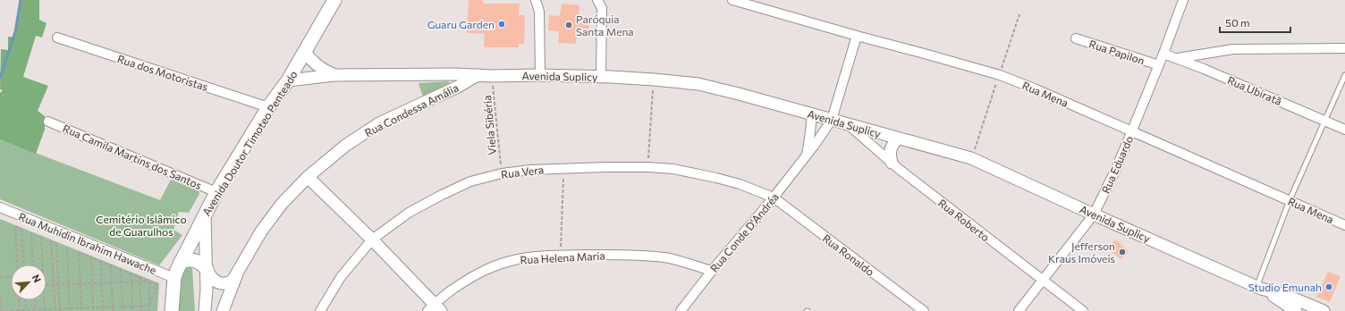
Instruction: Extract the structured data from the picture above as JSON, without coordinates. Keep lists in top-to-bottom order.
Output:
{
  "streets": {
    "main road": ["Avenida Doutor Timoteo Penteado"],
    "street": [
      "Rua Papilon",
      "Rua dos Motoristas",
      "Avenida Suplicy",
      "Rua Ubiratã",
      "Rua Mena",
      "Rua Condessa Amália",
      "Rua Camila Martins dos Santos",
      "Rua Eduardo",
      "Rua Vera",
      "Rua Roberto",
      "Rua Conde D'Andréa",
      "Rua Muhidin Ibrahim Hawache",
      "Rua Ronaldo",
      "Rua Helena Maria"
    ],
    "path": ["Viela Sibéria"]
  },
  "crossings": [
    ["Rua Papilon", "Rua Eduardo"],
    ["Rua dos Motoristas", "Avenida Doutor Timoteo Penteado"],
    ["Avenida Suplicy", "Rua Condessa Amália"],
    ["Avenida Suplicy", "Viela Sibéria"],
    ["Avenida Suplicy", "Avenida Doutor Timoteo Penteado"],
    ["Avenida Suplicy", "Rua Eduardo"],
    ["Avenida Suplicy", "Rua Roberto"],
    ["Avenida Suplicy", "Rua Conde D'Andréa"],
    ["Rua Ubiratã", "Rua Eduardo"],
    ["Rua Mena", "Rua Eduardo"],
    ["Rua Mena", "Rua Conde D'Andréa"],
    ["Viela Sibéria", "Rua Vera"],
    ["Avenida Doutor Timoteo Penteado", "Rua Camila Martins dos Santos"],
    ["Avenida Doutor Timoteo Penteado", "Rua Muhidin Ibrahim Hawache"],
    ["Rua Eduardo", "Rua Roberto"],
    ["Rua Vera", "Rua Conde D'Andréa"],
    ["Rua Vera", "Rua Ronaldo"],
    ["Rua Conde D'Andréa", "Rua Ronaldo"],
    ["Rua Conde D'Andréa", "Rua Helena Maria"]
  ],
  "parks": ["Cemitério Islâmico de Guarulhos"],
  "places": [
    "Guaru Garden",
    "Paróquia Santa Mena",
    "Jefferson Kraus Imóveis",
    "Studio Emunah"
  ],
  "scale_bar": "50 m",
  "north": "top right"
}
